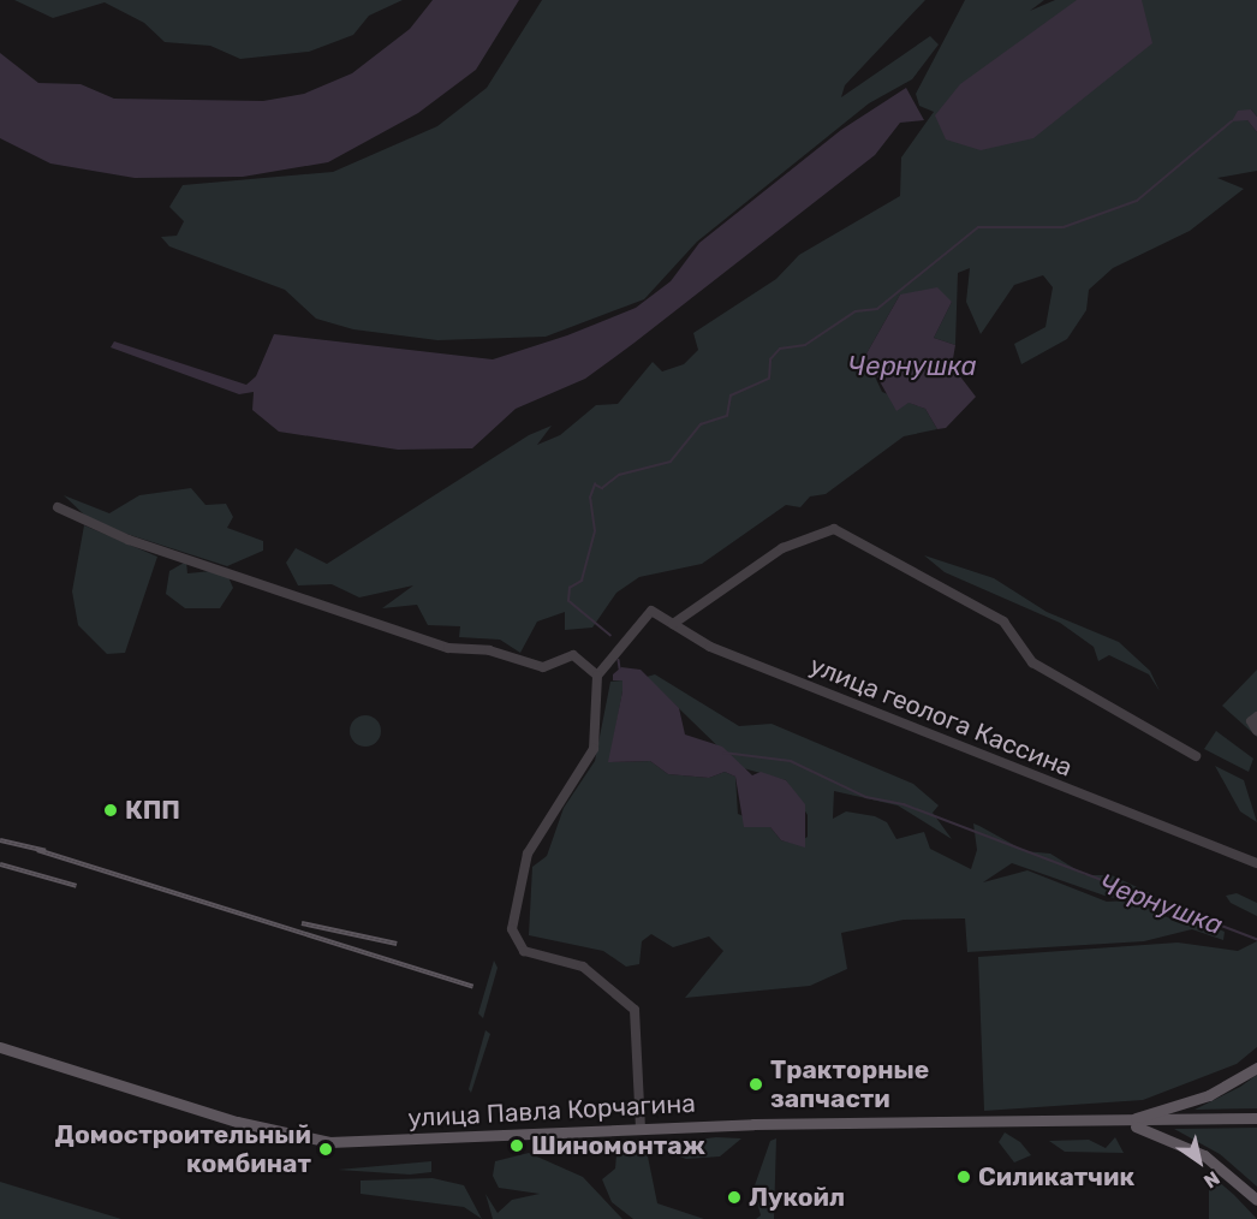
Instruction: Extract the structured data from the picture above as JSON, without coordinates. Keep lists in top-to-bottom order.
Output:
{
  "streets": {
    "main road": ["улица Павла Корчагина"],
    "street": ["улица геолога Кассина"]
  },
  "water": ["Чернушка"],
  "places": [
    "КПП",
    "Тракторные запчасти",
    "Шиномонтаж",
    "Домостроительный комбинат",
    "Силикатчик",
    "Лукойл"
  ],
  "north": "bottom right"
}
